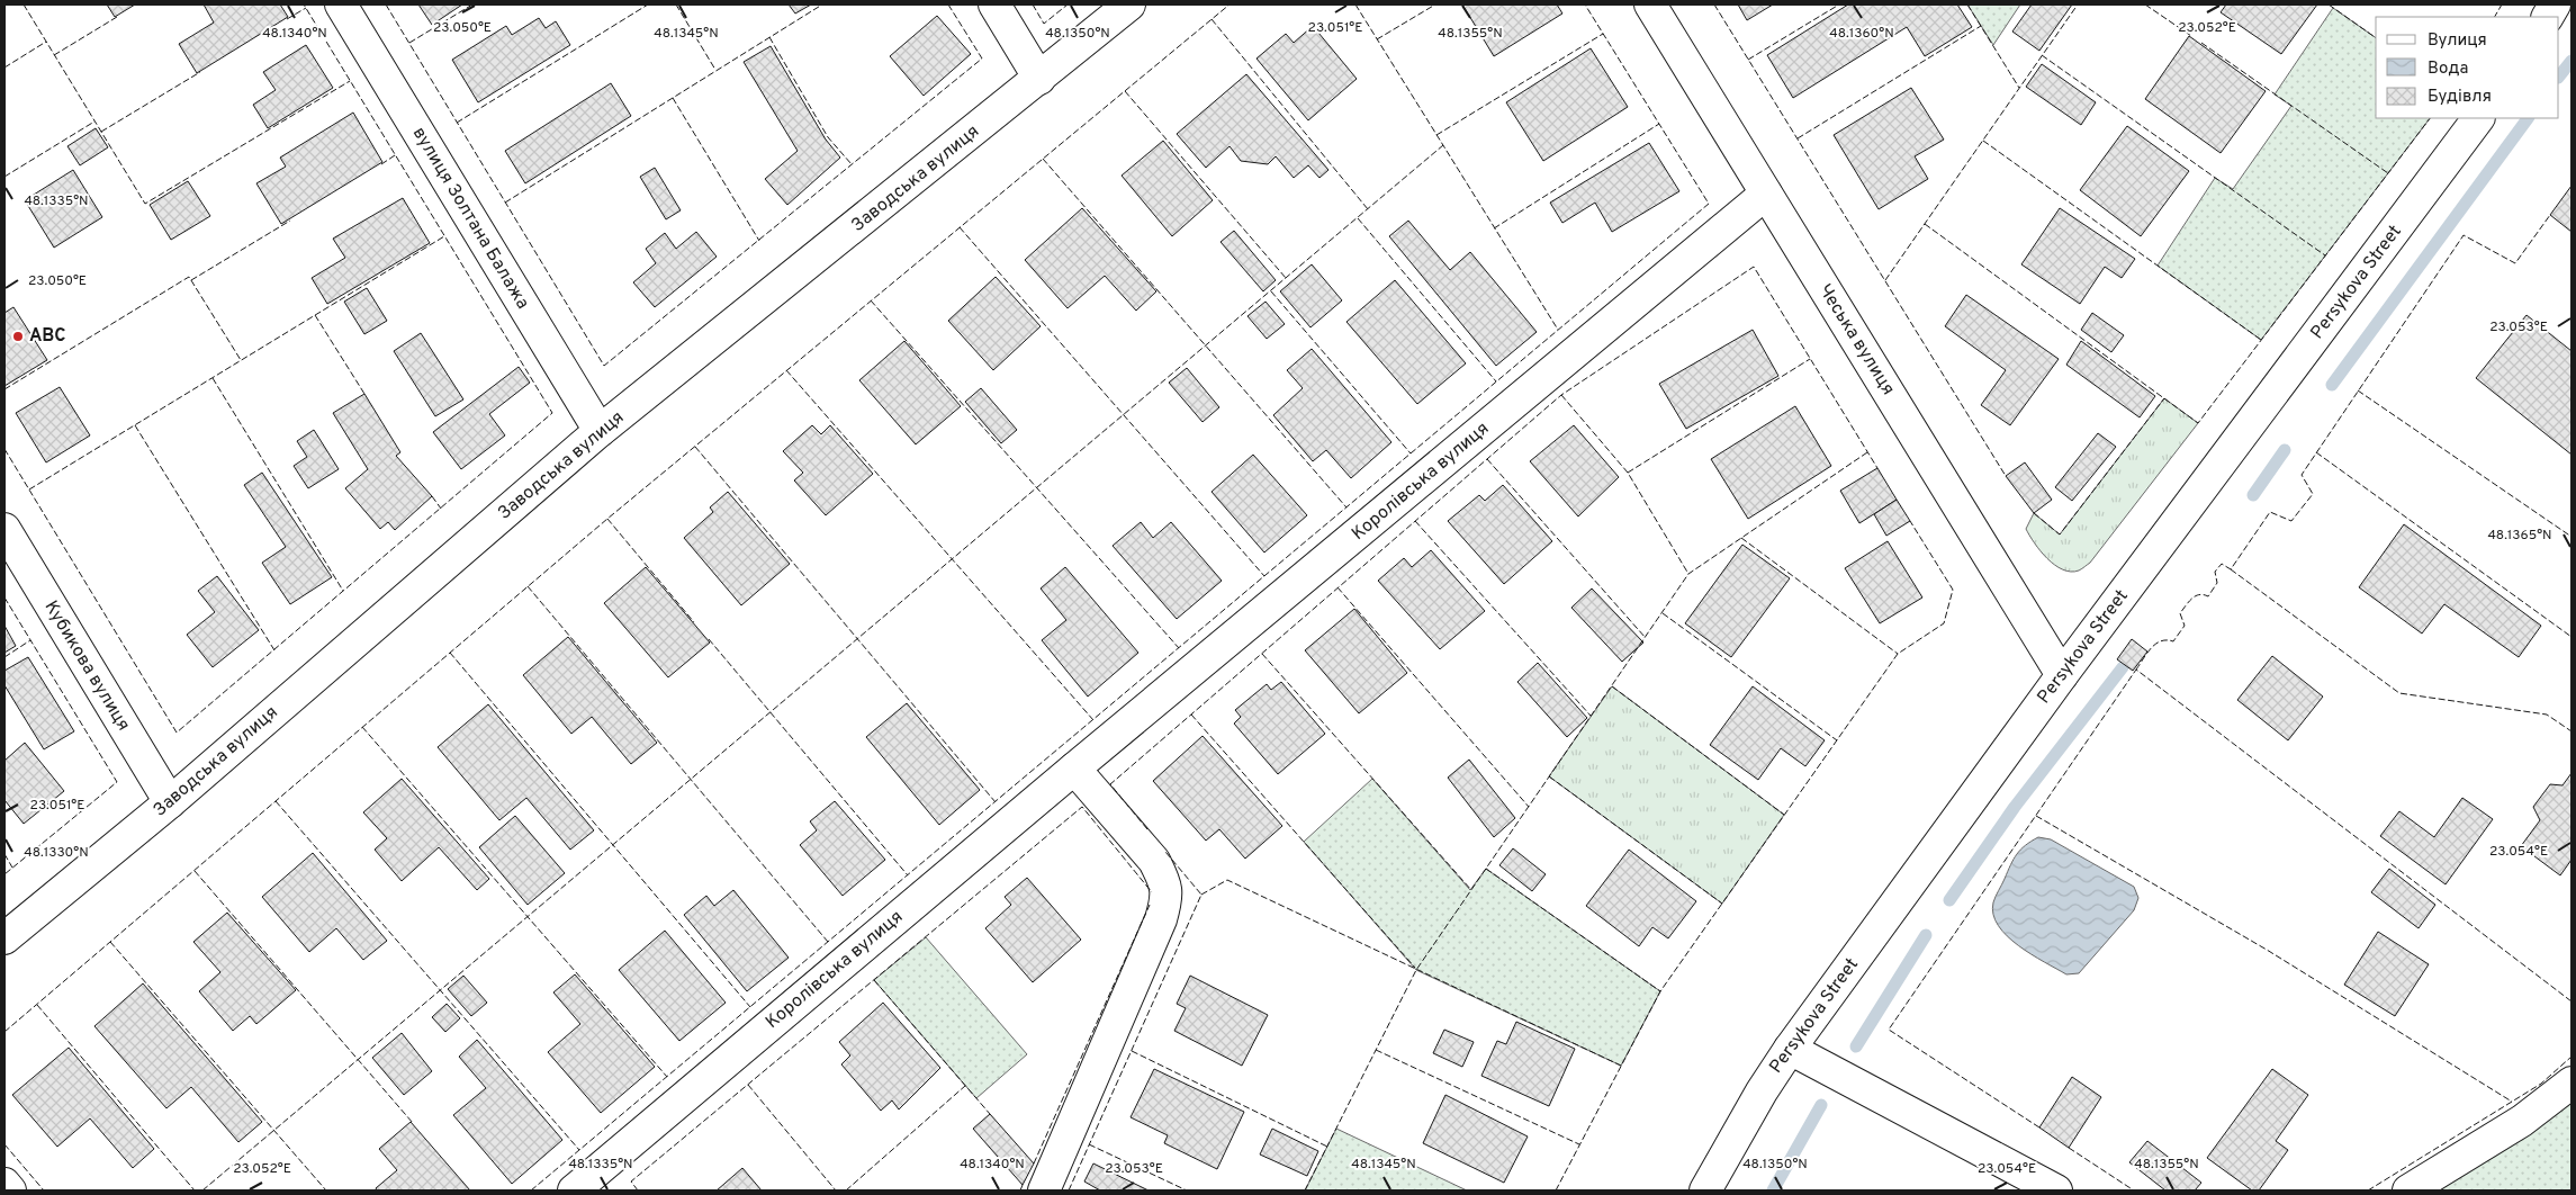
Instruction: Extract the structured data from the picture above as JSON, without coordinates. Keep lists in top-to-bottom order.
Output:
{
  "streets": {
    "street": [
      "Заводська вулиця",
      "вулиця Золтана Балажа",
      "Persykova Street",
      "Чеська вулиця",
      "Королівська вулиця",
      "Кубикова вулиця"
    ]
  },
  "crossings": [
    ["Заводська вулиця", "вулиця Золтана Балажа"],
    ["Заводська вулиця", "Кубикова вулиця"],
    ["Persykova Street", "Чеська вулиця"],
    ["Чеська вулиця", "Королівська вулиця"]
  ],
  "places": ["ABC"],
  "legend": ["Вулиця", "Вода", "Будівля"],
  "coordinates": [
    "23.050°E",
    "23.051°E",
    "23.052°E",
    "48.1355°N",
    "48.1340°N",
    "48.1345°N",
    "48.1350°N",
    "48.1360°N",
    "48.1335°N",
    "23.053°E",
    "48.1365°N",
    "23.054°E",
    "48.1330°N"
  ]
}
